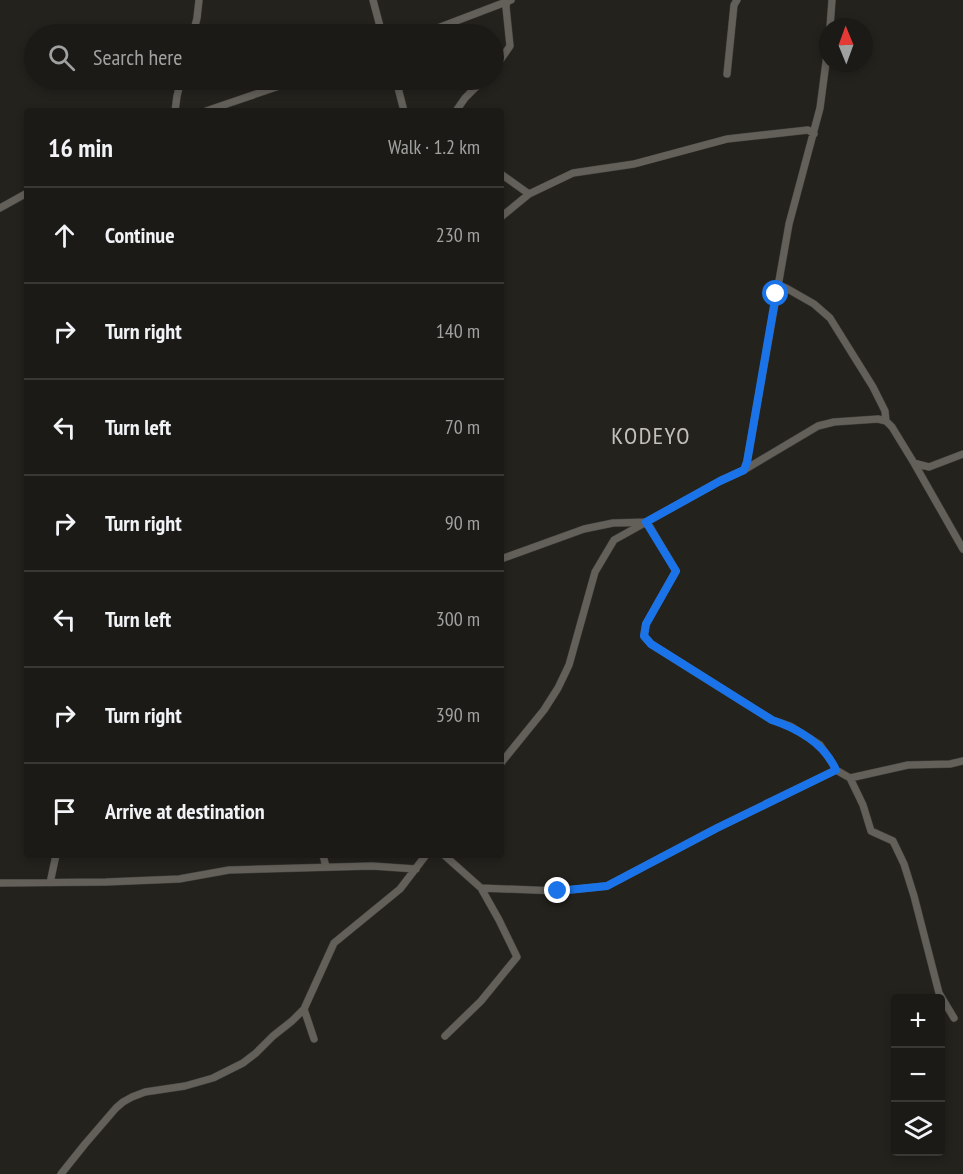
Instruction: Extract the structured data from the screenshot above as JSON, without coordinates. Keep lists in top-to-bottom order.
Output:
{
  "districts": ["KODEYO"],
  "north": "top",
  "page": {
    "search": "Search here",
    "heading": ["16 min", "Walk · 1.2 km"],
    "list": [
      ["Continue", "230 m"],
      ["Turn right", "140 m"],
      ["Turn left", "70 m"],
      ["Turn right", "90 m"],
      ["Turn left", "300 m"],
      ["Turn right", "390 m"],
      "Arrive at destination"
    ],
    "map_buttons": ["+", "−"]
  }
}
